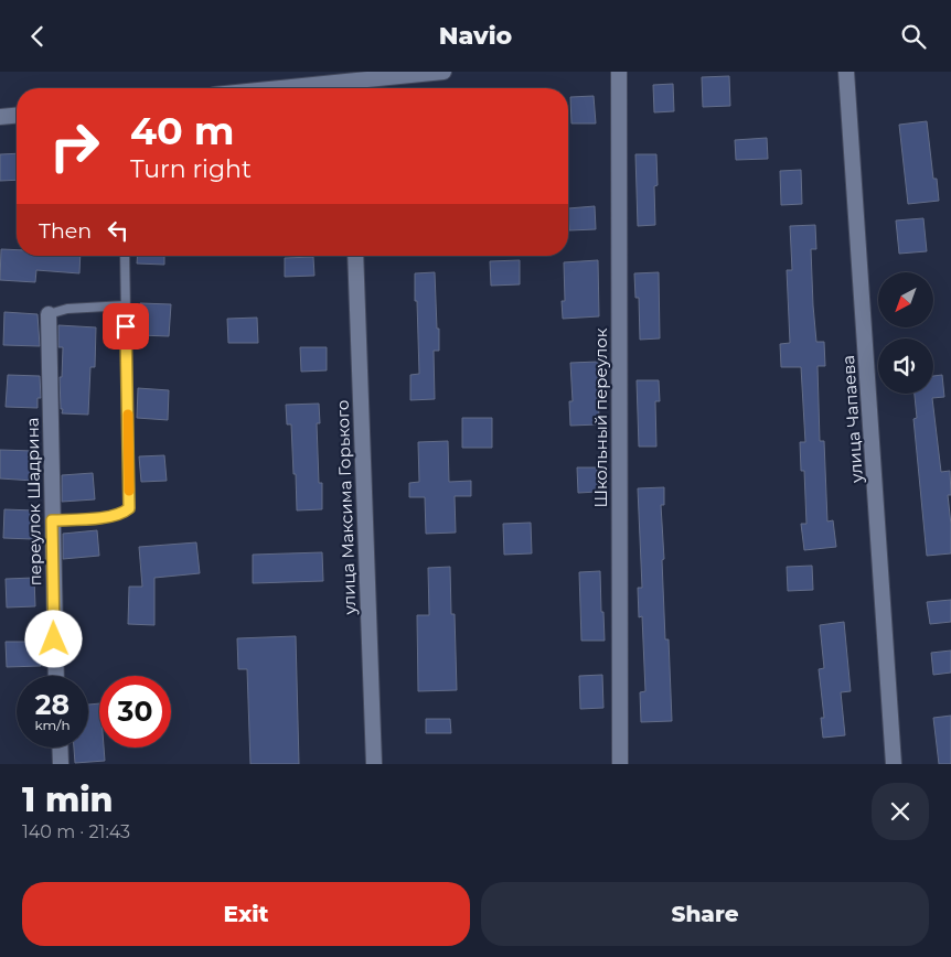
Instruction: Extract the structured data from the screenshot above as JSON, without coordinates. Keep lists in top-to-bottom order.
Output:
{
  "streets": {
    "street": [
      "Школьный переулок",
      "улица Чапаева",
      "переулок Шадрина",
      "улица Максима Горького"
    ]
  },
  "north": "bottom left",
  "page": {
    "header": "Navio",
    "turn": ["40 m", "Turn right"],
    "then": "Then",
    "speed": "28 km/h",
    "limit": "30",
    "heading": ["1 min", "140 m · 21:43"],
    "buttons": ["Exit", "Share"]
  }
}
